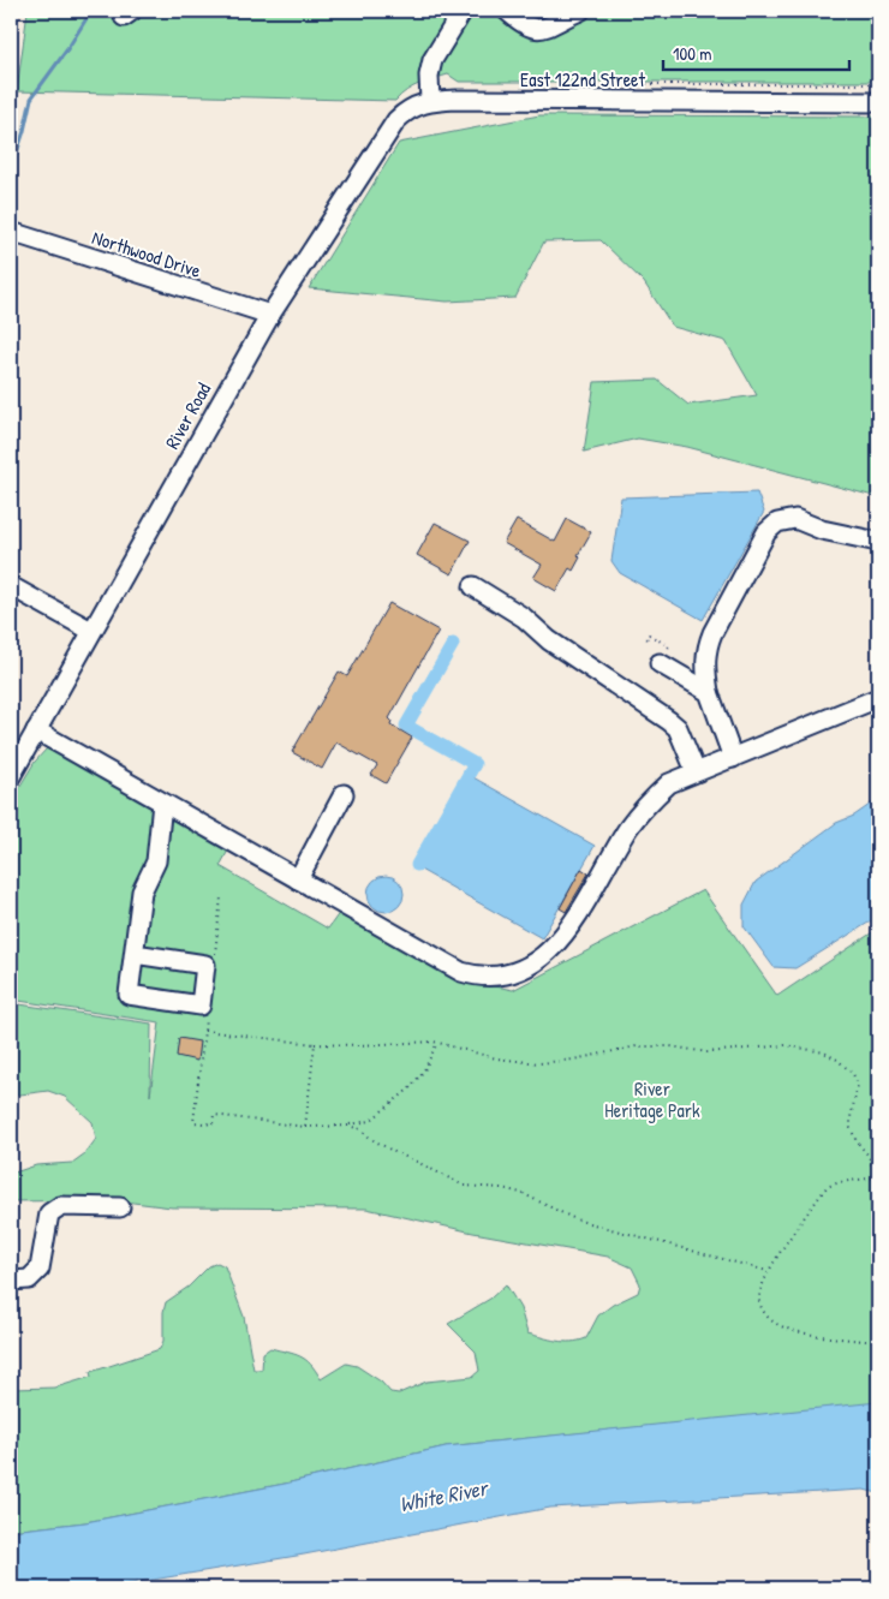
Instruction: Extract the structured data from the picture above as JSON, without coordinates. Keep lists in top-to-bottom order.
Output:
{
  "streets": {
    "street": ["East 122nd Street", "Northwood Drive", "River Road"]
  },
  "crossings": [
    ["East 122nd Street", "River Road"],
    ["Northwood Drive", "River Road"]
  ],
  "water": ["White River"],
  "parks": ["River Heritage Park"],
  "scale_bar": "100 m"
}
